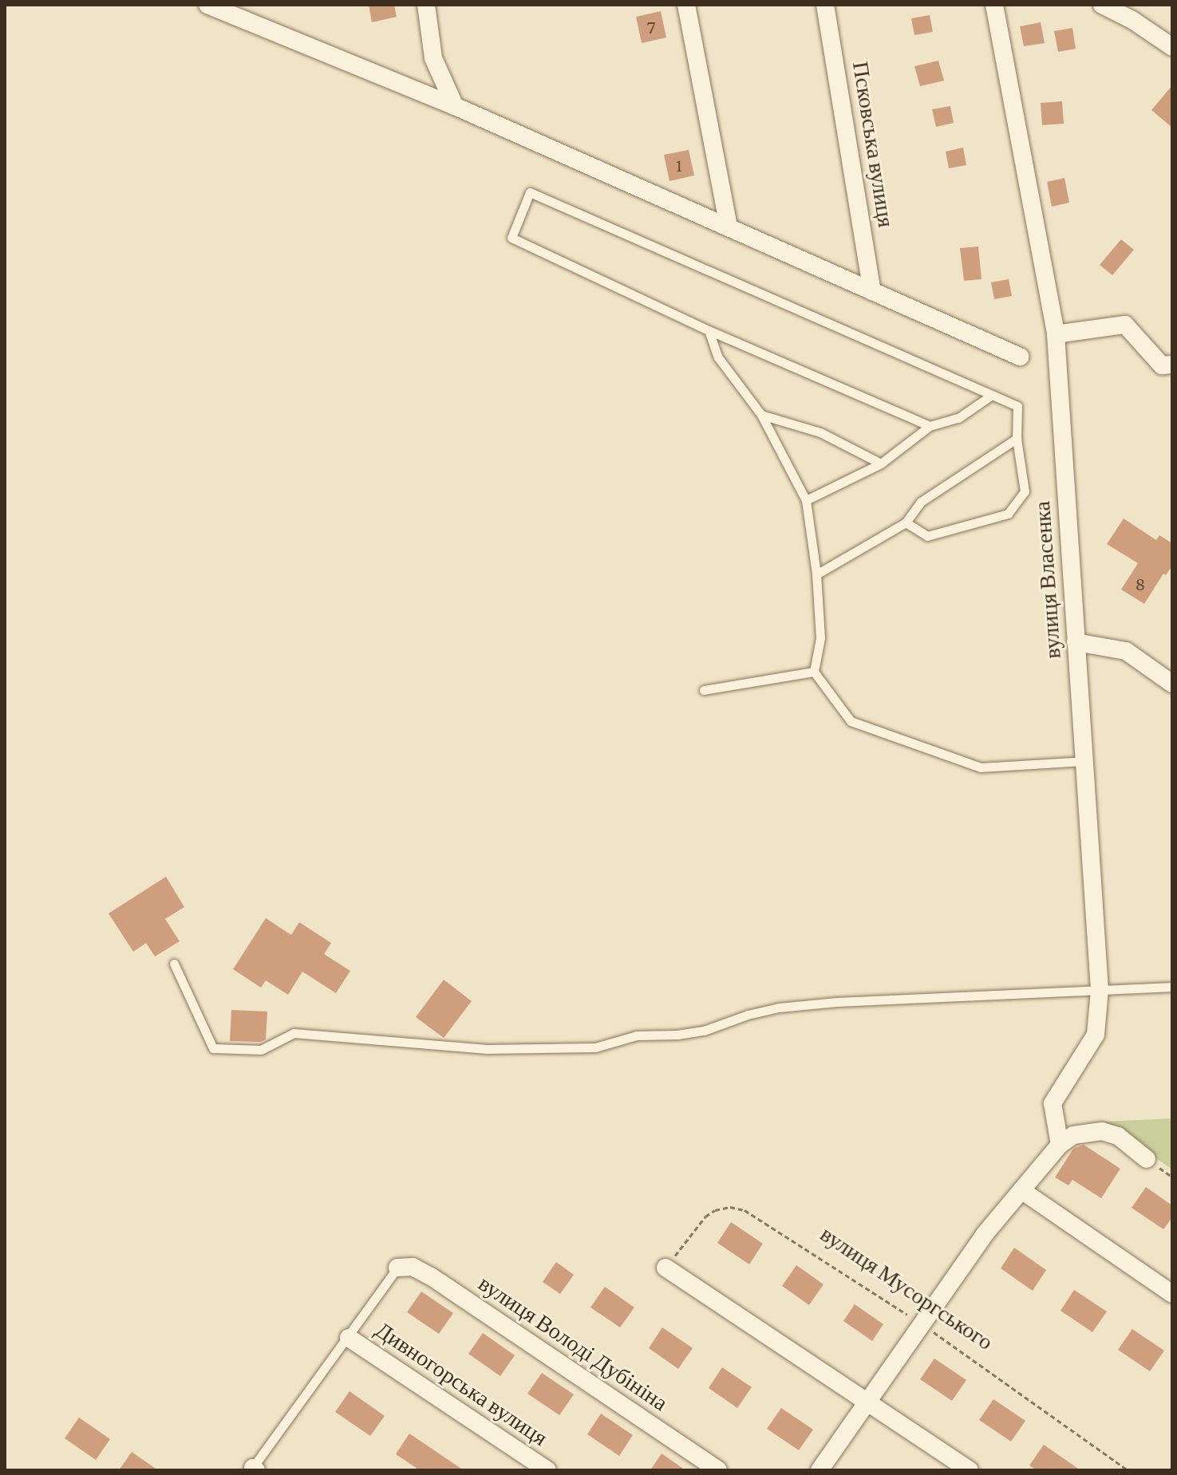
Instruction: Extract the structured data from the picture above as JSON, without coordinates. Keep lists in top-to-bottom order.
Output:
{
  "streets": {
    "street": [
      "Псковська вулиця",
      "вулиця Власенка",
      "вулиця Володі Дубініна",
      "Дивногорська вулиця"
    ],
    "path": ["вулиця Мусоргського"]
  },
  "house_numbers": ["7", "1", "8"]
}
